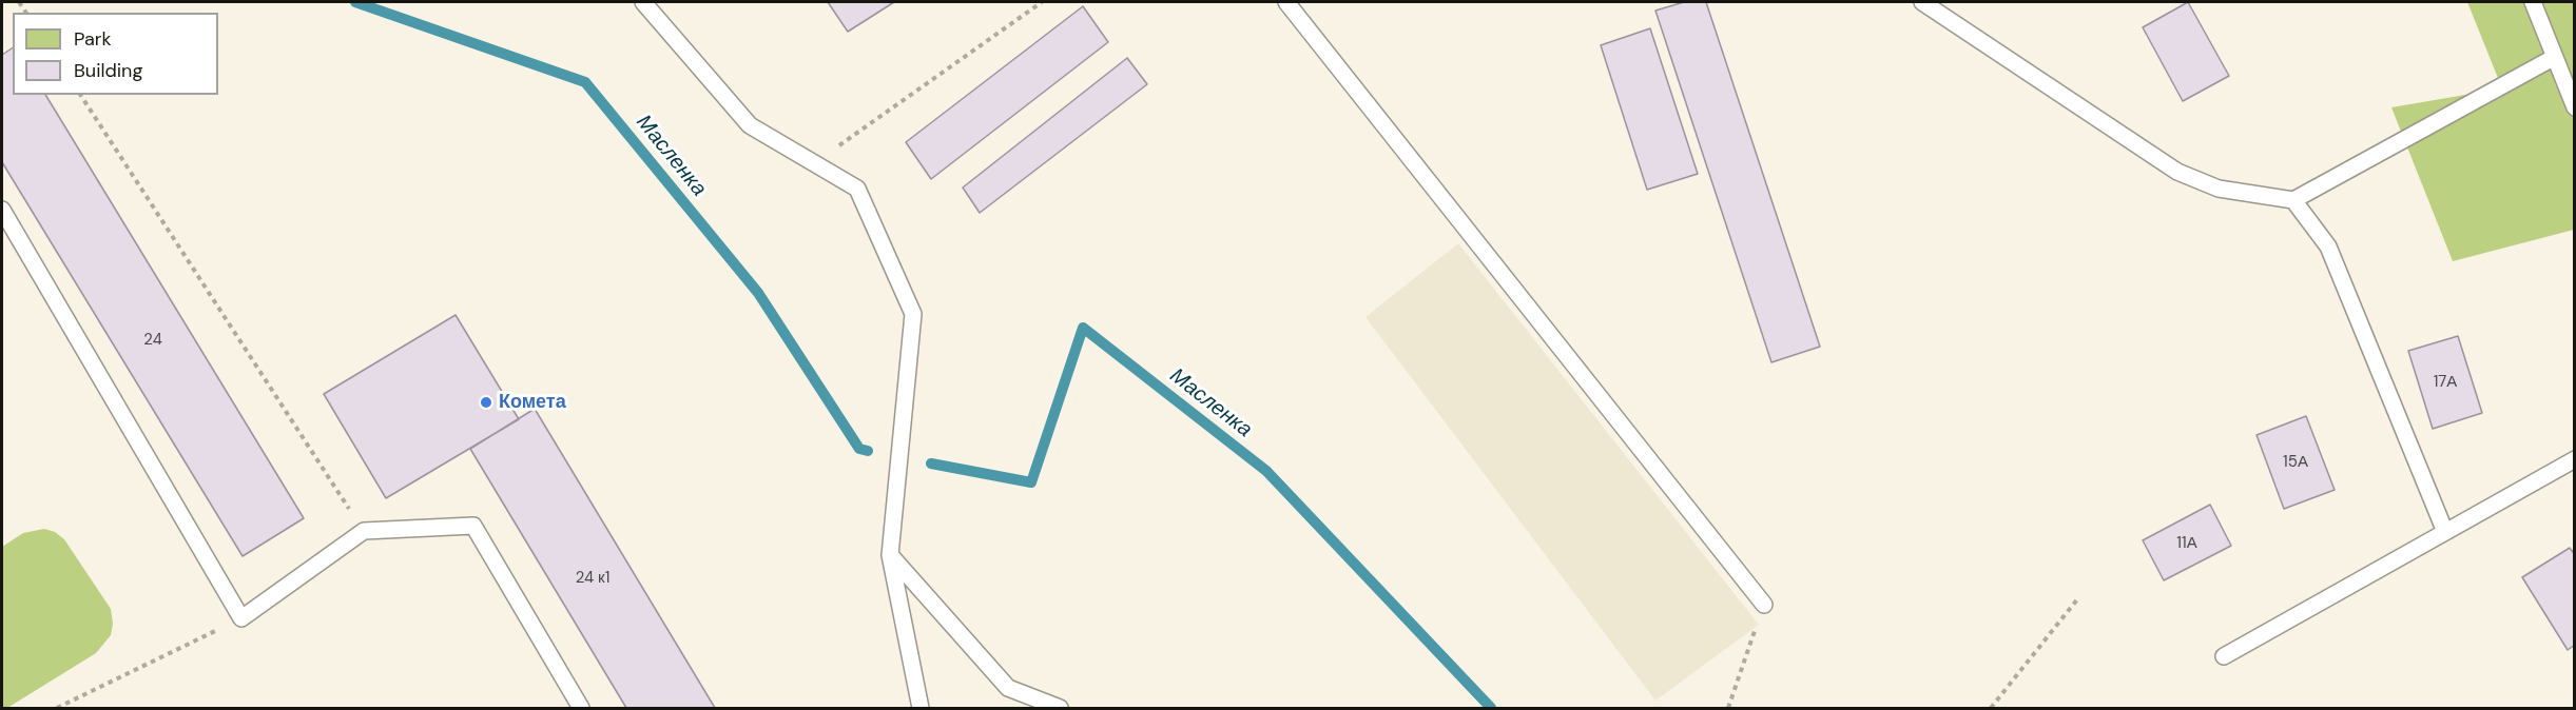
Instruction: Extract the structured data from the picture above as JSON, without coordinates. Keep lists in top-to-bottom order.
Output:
{
  "water": ["Масленка"],
  "places": ["Комета"],
  "house_numbers": [
    "24",
    "17А",
    "15А",
    "11А",
    "24 к1"
  ],
  "legend": ["Park", "Building"]
}
